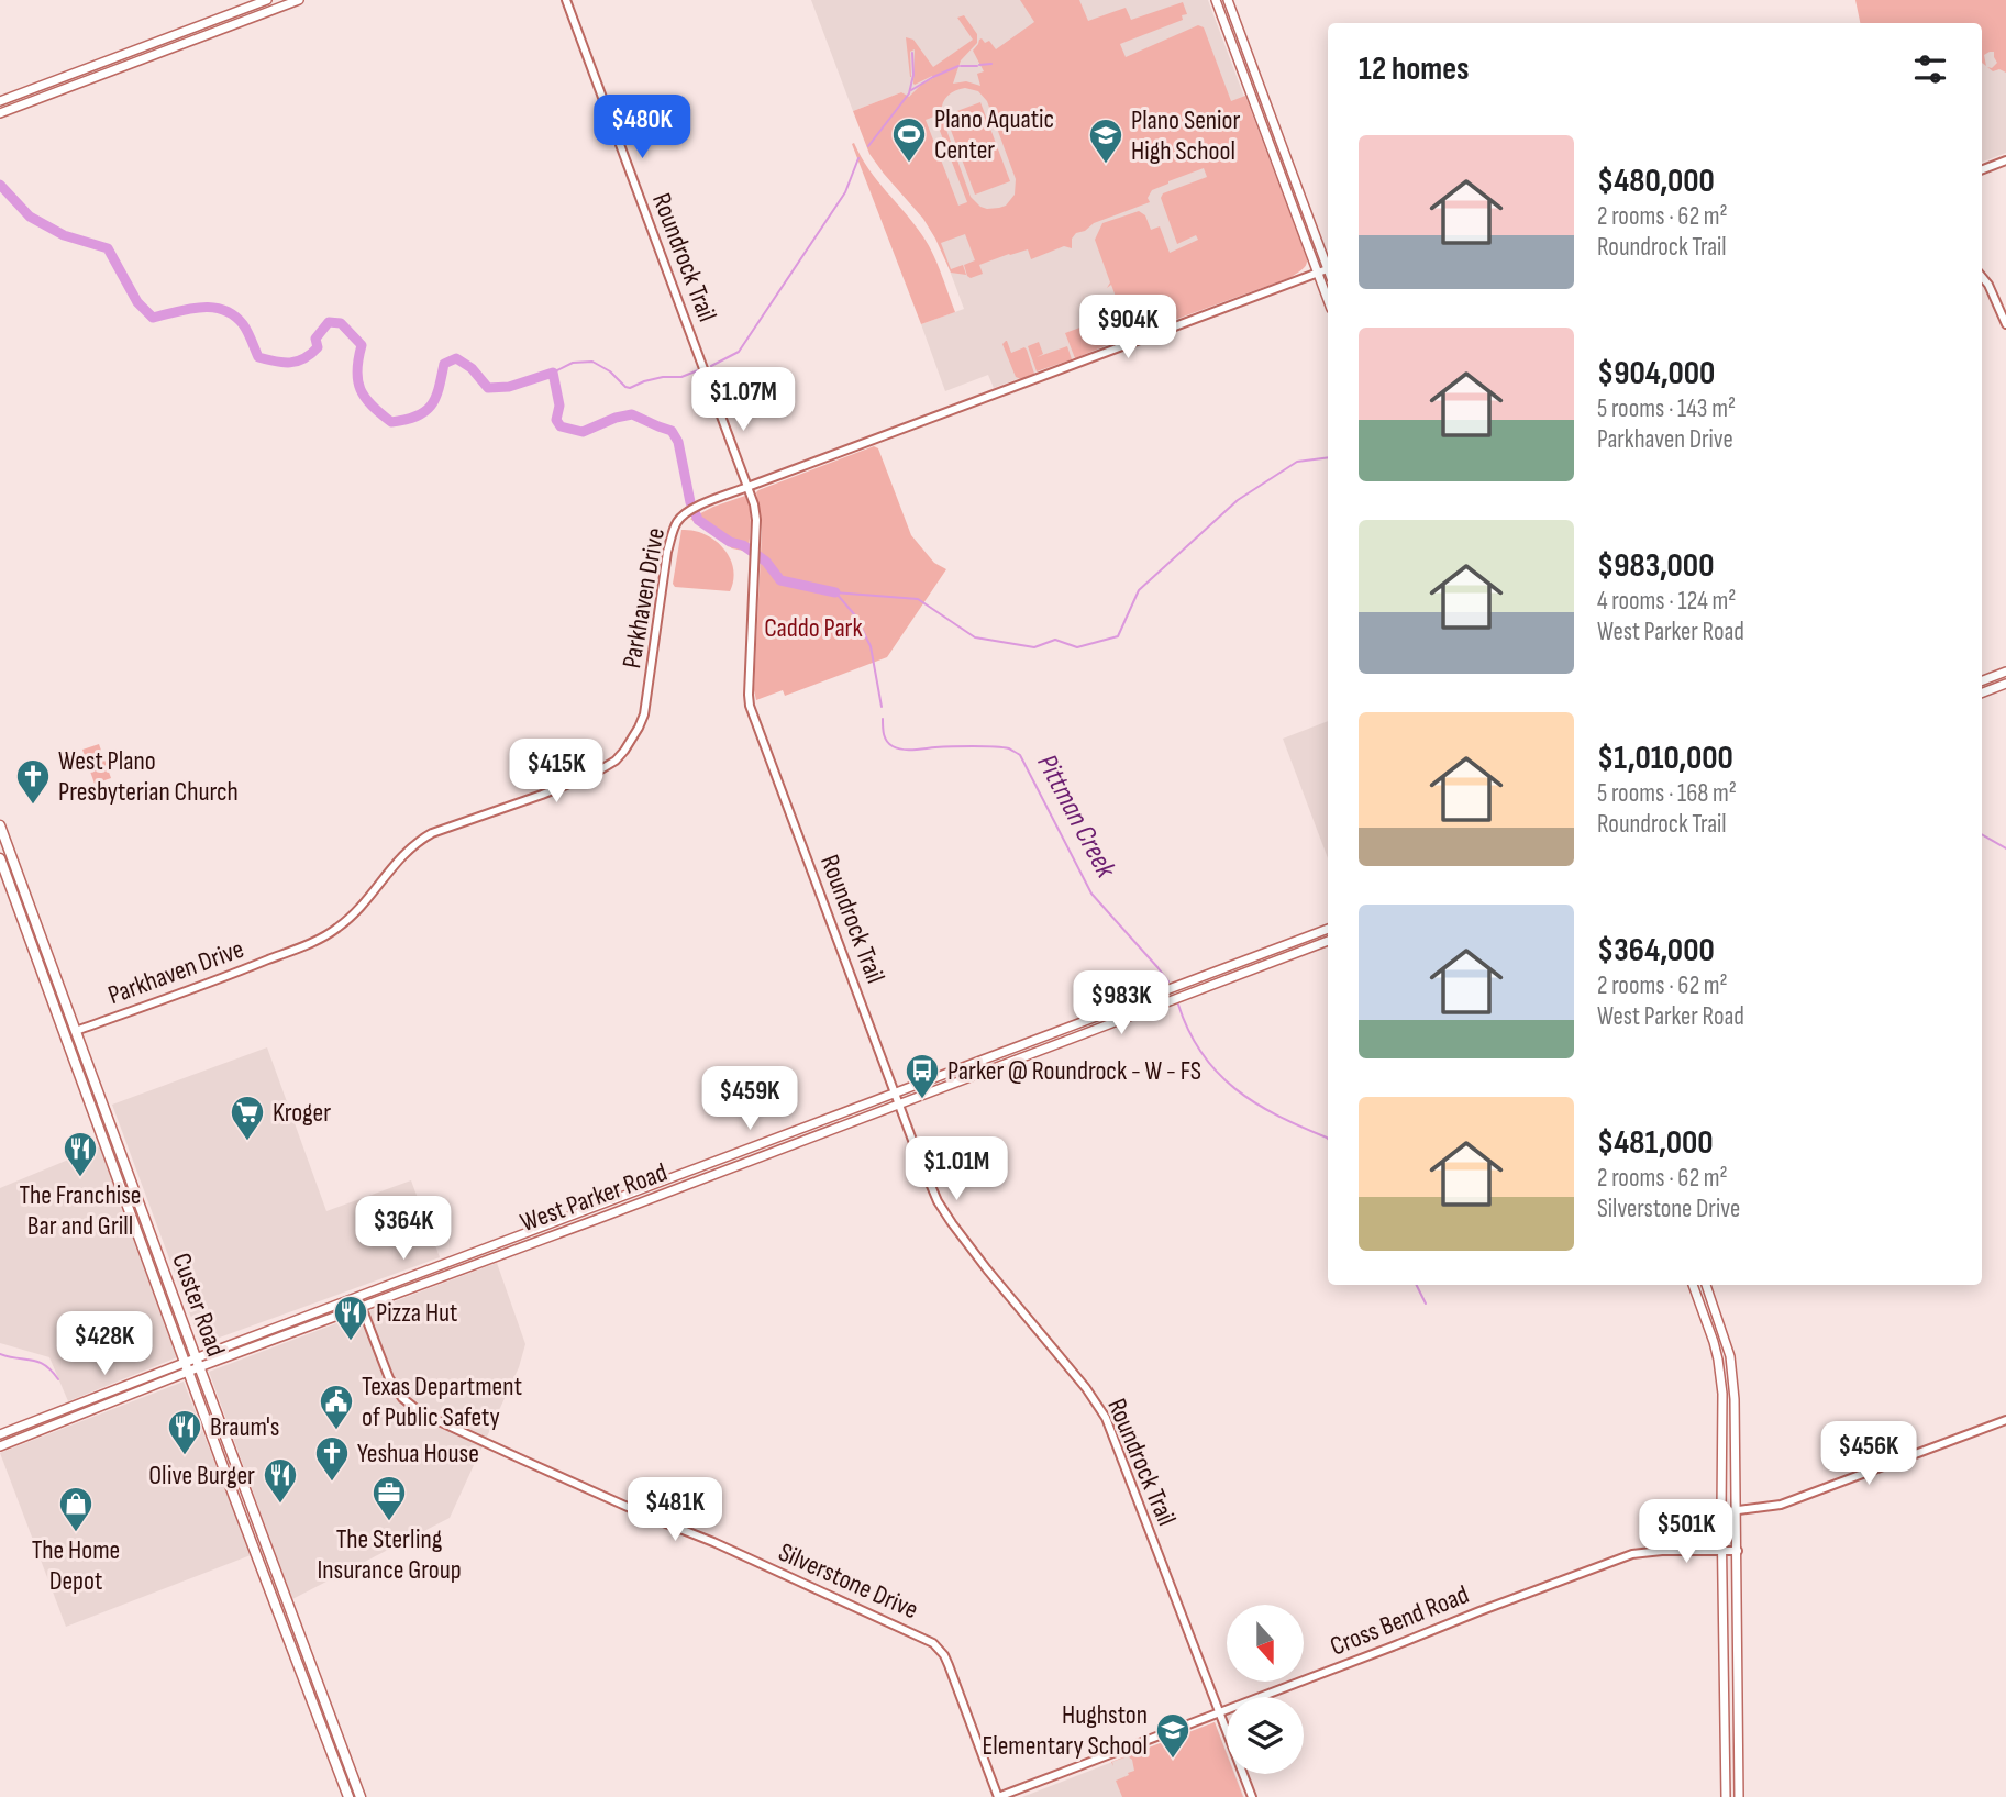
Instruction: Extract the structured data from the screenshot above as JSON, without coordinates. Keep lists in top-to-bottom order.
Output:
{
  "streets": {
    "main road": ["West Parker Road", "Custer Road"],
    "street": [
      "Roundrock Trail",
      "Parkhaven Drive",
      "Silverstone Drive",
      "Cross Bend Road"
    ]
  },
  "crossings": [
    ["Roundrock Trail", "Parkhaven Drive"],
    ["Roundrock Trail", "West Parker Road"],
    ["Roundrock Trail", "Cross Bend Road"],
    ["Parkhaven Drive", "Custer Road"],
    ["West Parker Road", "Custer Road"],
    ["West Parker Road", "Silverstone Drive"],
    ["Silverstone Drive", "Cross Bend Road"]
  ],
  "water": ["Pittman Creek"],
  "parks": ["Caddo Park"],
  "places": {
    "sports": ["Plano Aquatic Center"],
    "school or university": ["Plano Senior High School", "Hughston Elementary School"],
    "church": ["West Plano Presbyterian Church", "Yeshua House"],
    "bus stop": ["Parker @ Roundrock - W - FS"],
    "supermarket": ["Kroger"],
    "restaurant": [
      "The Franchise Bar and Grill",
      "Pizza Hut",
      "Braum's",
      "Olive Burger"
    ],
    "public building": ["Texas Department of Public Safety"],
    "office": ["The Sterling Insurance Group"],
    "shop": ["The Home Depot"]
  },
  "north": "bottom",
  "page": {
    "heading": "12 homes",
    "price": [
      "$480K",
      "$904K",
      "$1.07M",
      "$415K",
      "$983K",
      "$459K",
      "$1.01M",
      "$364K",
      "$428K",
      "$456K",
      "$481K",
      "$501K"
    ],
    "list": [
      {
        "name": "$480,000",
        "note": "2 rooms · 62 m² · Roundrock Trail"
      },
      {
        "name": "$904,000",
        "note": "5 rooms · 143 m² · Parkhaven Drive"
      },
      {
        "name": "$983,000",
        "note": "4 rooms · 124 m² · West Parker Road"
      },
      {
        "name": "$1,010,000",
        "note": "5 rooms · 168 m² · Roundrock Trail"
      },
      {
        "name": "$364,000",
        "note": "2 rooms · 62 m² · West Parker Road"
      },
      {
        "name": "$481,000",
        "note": "2 rooms · 62 m² · Silverstone Drive"
      }
    ]
  }
}
